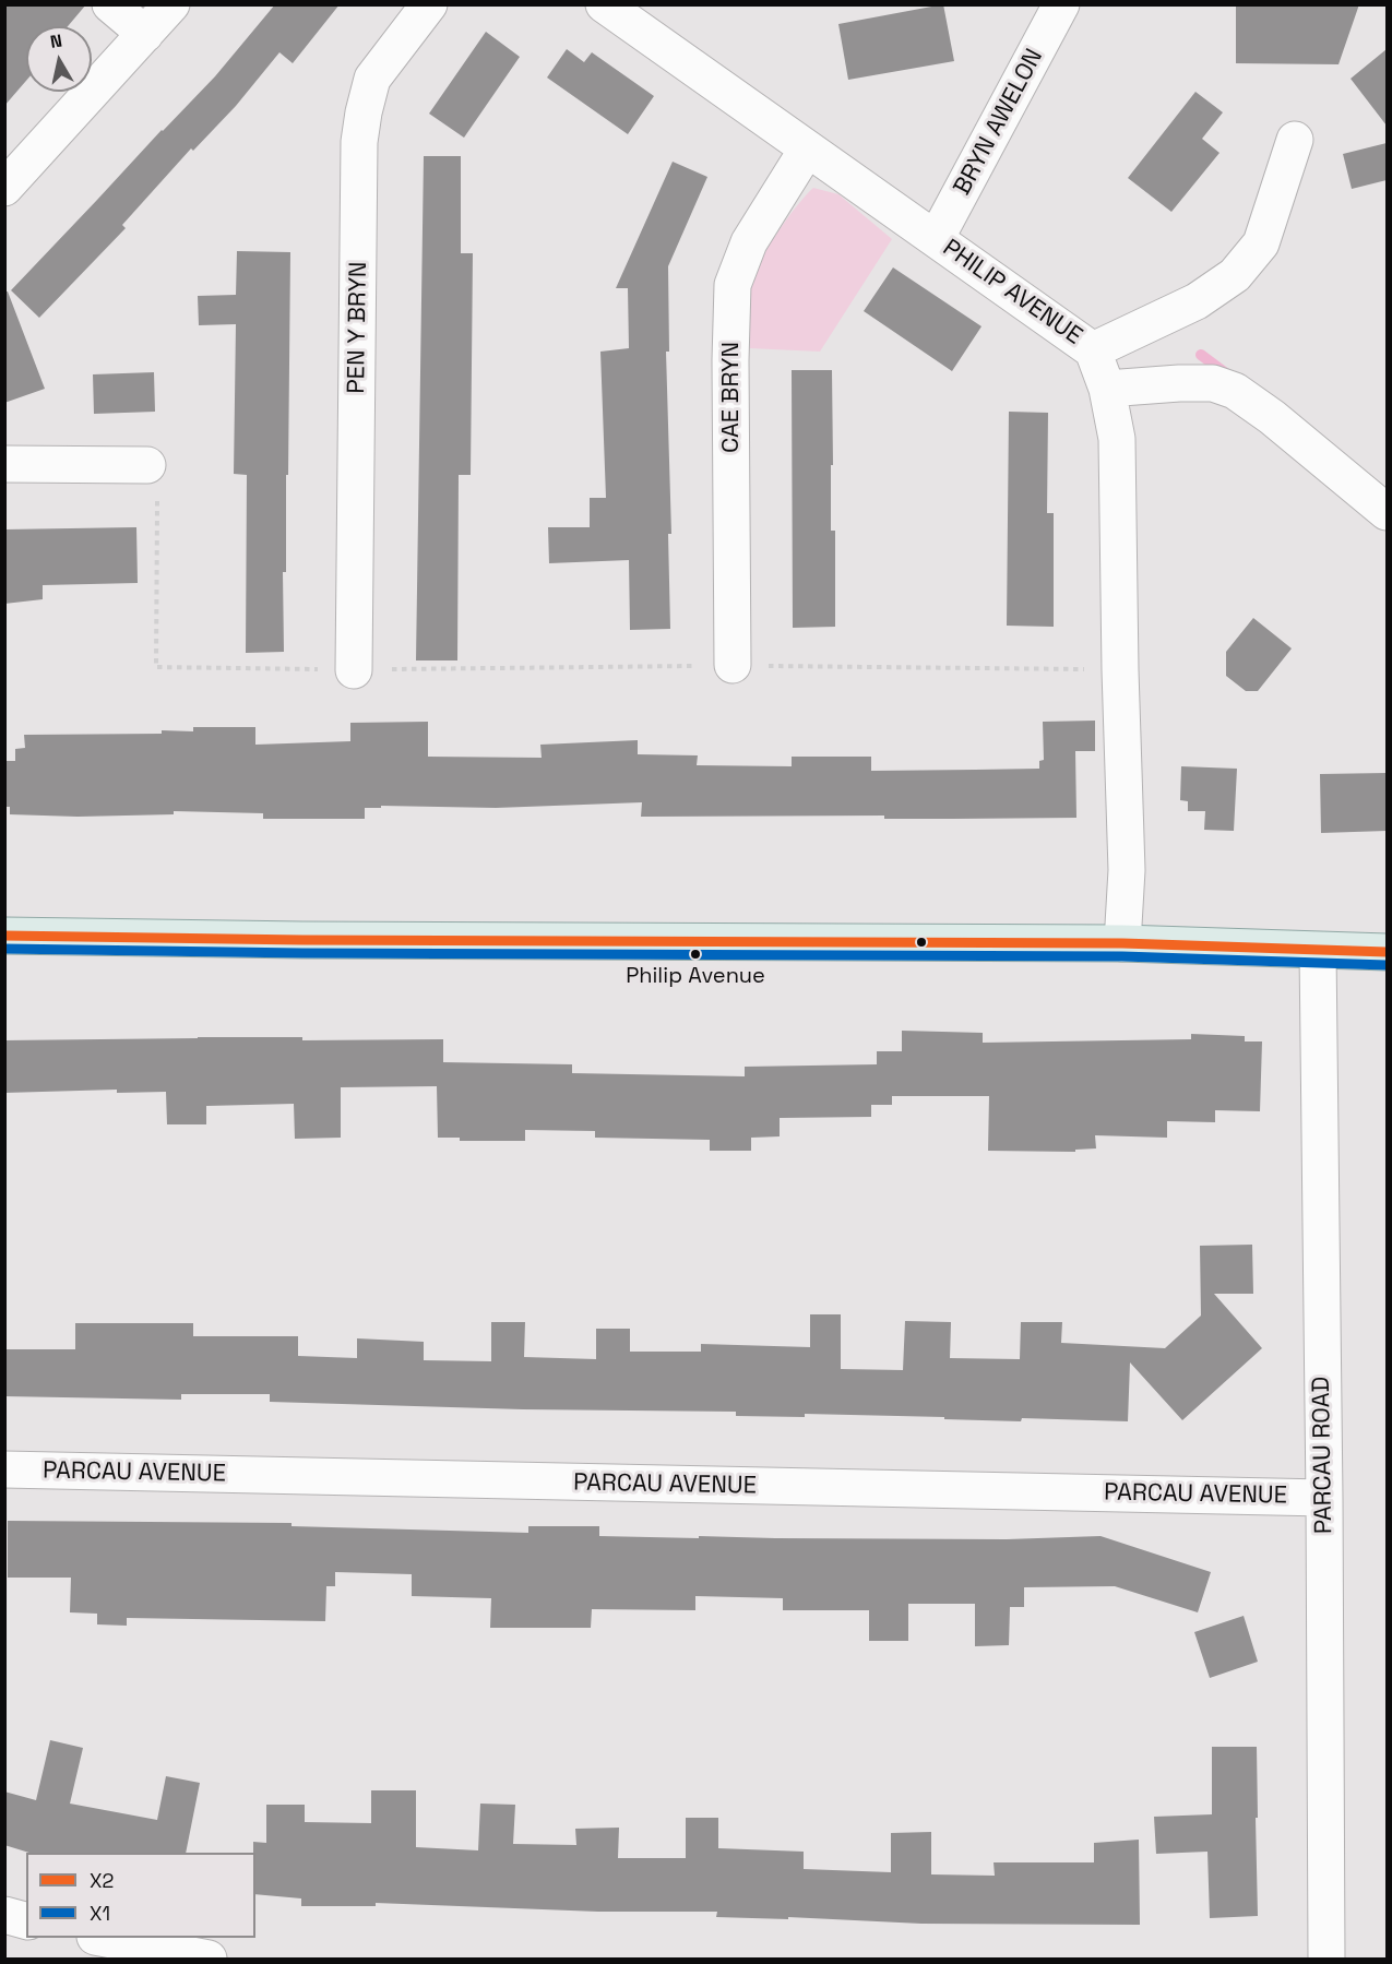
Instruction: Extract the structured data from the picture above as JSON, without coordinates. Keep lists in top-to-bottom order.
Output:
{
  "streets": {
    "street": [
      "BRYN AWELON",
      "PHILIP AVENUE",
      "PEN Y BRYN",
      "CAE BRYN",
      "PARCAU ROAD",
      "PARCAU AVENUE"
    ]
  },
  "crossings": [
    ["BRYN AWELON", "PHILIP AVENUE"],
    ["PHILIP AVENUE", "CAE BRYN"],
    ["PARCAU ROAD", "PARCAU AVENUE"]
  ],
  "places": ["Philip Avenue"],
  "lines": ["transit line X2", "transit line X1"],
  "legend": ["X2", "X1"],
  "north": "top"
}
